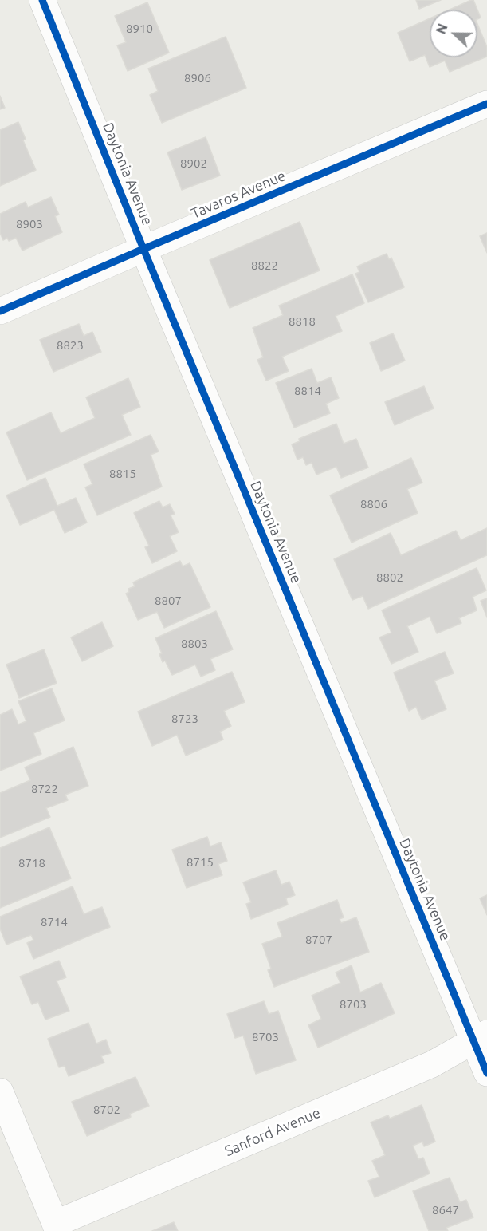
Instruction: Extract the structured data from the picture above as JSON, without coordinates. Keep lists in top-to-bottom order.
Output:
{
  "streets": {
    "street": ["Daytonia Avenue", "Tavaros Avenue", "Sanford Avenue"]
  },
  "crossings": [
    ["Daytonia Avenue", "Tavaros Avenue"],
    ["Daytonia Avenue", "Sanford Avenue"]
  ],
  "house_numbers": [
    "8910",
    "8906",
    "8902",
    "8903",
    "8822",
    "8818",
    "8823",
    "8814",
    "8815",
    "8806",
    "8802",
    "8807",
    "8803",
    "8723",
    "8722",
    "8715",
    "8718",
    "8714",
    "8707",
    "8703",
    "8703",
    "8702",
    "8647"
  ],
  "north": "left"
}
